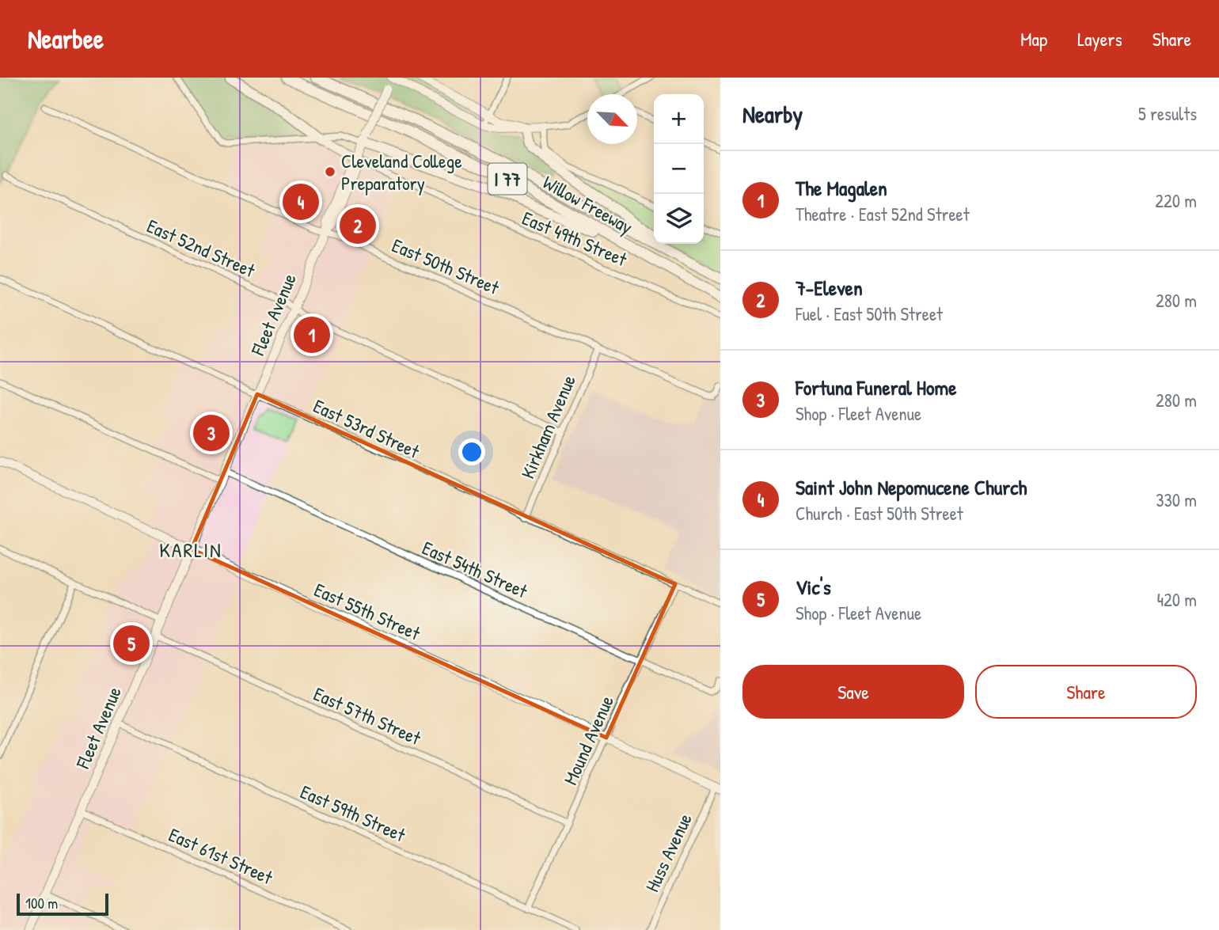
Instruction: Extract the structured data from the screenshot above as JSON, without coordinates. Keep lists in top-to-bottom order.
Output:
{
  "streets": {
    "highway": ["I 77", "Willow Freeway"],
    "street": [
      "East 49th Street",
      "East 52nd Street",
      "East 50th Street",
      "Fleet Avenue",
      "Kirkham Avenue",
      "East 53rd Street",
      "East 54th Street",
      "East 55th Street",
      "East 57th Street",
      "Mound Avenue",
      "East 59th Street",
      "Huss Avenue",
      "East 61st Street"
    ]
  },
  "crossings": [
    ["East 49th Street", "Fleet Avenue"],
    ["East 52nd Street", "Fleet Avenue"],
    ["East 52nd Street", "Kirkham Avenue"],
    ["East 50th Street", "Fleet Avenue"],
    ["East 50th Street", "Kirkham Avenue"],
    ["Fleet Avenue", "East 53rd Street"],
    ["Fleet Avenue", "East 54th Street"],
    ["Fleet Avenue", "East 55th Street"],
    ["Fleet Avenue", "East 57th Street"],
    ["Fleet Avenue", "East 59th Street"],
    ["Fleet Avenue", "East 61st Street"],
    ["Kirkham Avenue", "East 53rd Street"],
    ["East 53rd Street", "Mound Avenue"],
    ["East 54th Street", "Mound Avenue"],
    ["East 55th Street", "Mound Avenue"],
    ["East 55th Street", "Huss Avenue"],
    ["East 57th Street", "Mound Avenue"],
    ["Mound Avenue", "East 59th Street"]
  ],
  "districts": ["KARLIN"],
  "places": ["Cleveland College Preparatory"],
  "scale_bar": "100 m",
  "north": "bottom right",
  "page": {
    "header": "Nearbee",
    "nav": ["Map", "Layers", "Share"],
    "heading": ["Nearby", "5 results"],
    "map_buttons": ["+", "−"],
    "list": [
      {
        "mark": "1",
        "name": "The Magalen",
        "note": "Theatre · East 52nd Street",
        "value": "220 m"
      },
      {
        "mark": "2",
        "name": "7-Eleven",
        "note": "Fuel · East 50th Street",
        "value": "280 m"
      },
      {
        "mark": "3",
        "name": "Fortuna Funeral Home",
        "note": "Shop · Fleet Avenue",
        "value": "280 m"
      },
      {
        "mark": "4",
        "name": "Saint John Nepomucene Church",
        "note": "Church · East 50th Street",
        "value": "330 m"
      },
      {
        "mark": "5",
        "name": "Vic's",
        "note": "Shop · Fleet Avenue",
        "value": "420 m"
      }
    ],
    "pins": [
      "4",
      "2",
      "1",
      "3",
      "5"
    ],
    "buttons": ["Save", "Share"],
    "scale": "100 m"
  }
}
